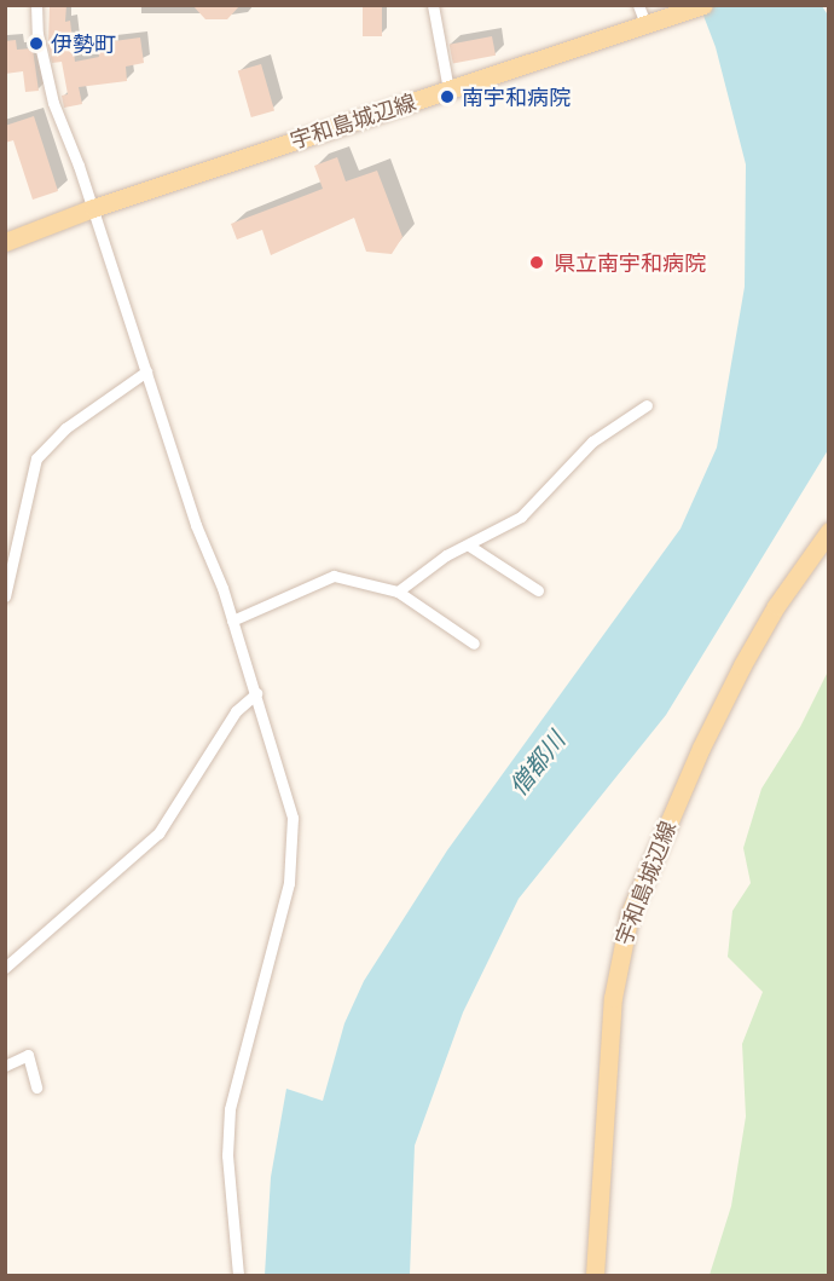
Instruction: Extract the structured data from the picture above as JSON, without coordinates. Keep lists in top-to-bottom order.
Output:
{
  "streets": {
    "main road": ["宇和島城辺線"]
  },
  "water": ["僧都川"],
  "places": ["伊勢町", "南宇和病院", "県立南宇和病院"]
}
